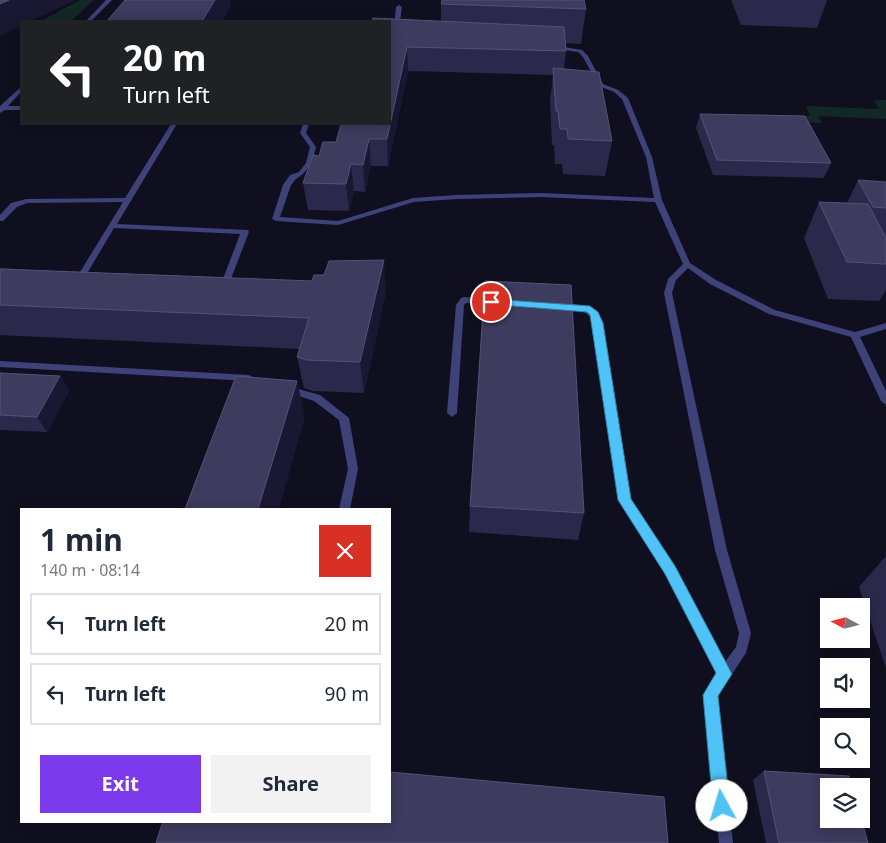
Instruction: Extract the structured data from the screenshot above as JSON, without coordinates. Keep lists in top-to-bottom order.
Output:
{
  "north": "left",
  "page": {
    "turn": ["20 m", "Turn left"],
    "heading": ["1 min", "140 m · 08:14"],
    "list": [
      {
        "name": "Turn left",
        "value": "20 m"
      },
      {
        "name": "Turn left",
        "value": "90 m"
      }
    ],
    "buttons": ["Exit", "Share"]
  }
}
